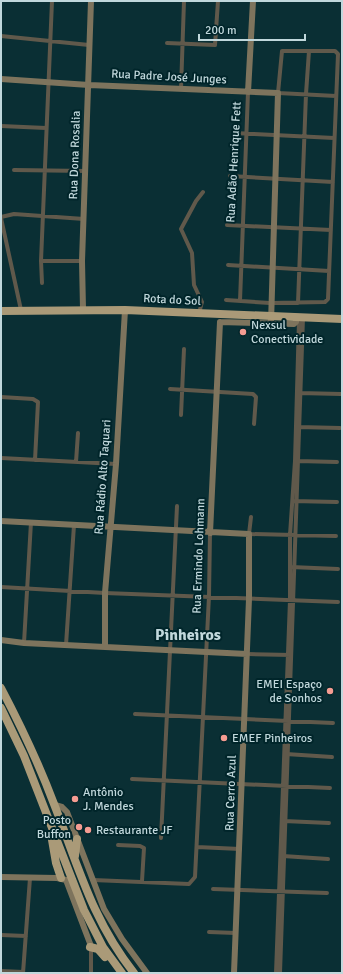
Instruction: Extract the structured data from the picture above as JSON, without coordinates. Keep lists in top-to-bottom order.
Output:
{
  "streets": {
    "highway": ["Rota do Sol"],
    "street": [
      "Rua Padre José Junges",
      "Rua Dona Rosalia",
      "Rua Adão Henrique Fett",
      "Rua Rádio Alto Taquari",
      "Rua Ermindo Lohmann",
      "Rua Cerro Azul"
    ]
  },
  "crossings": [
    ["Rua Padre José Junges", "Rua Dona Rosalia"],
    ["Rua Padre José Junges", "Rua Adão Henrique Fett"],
    ["Rua Dona Rosalia", "Rota do Sol"],
    ["Rota do Sol", "Rua Rádio Alto Taquari"]
  ],
  "districts": ["Pinheiros"],
  "places": [
    "Nexsul Conectividade",
    "EMEI Espaço de Sonhos",
    "EMEF Pinheiros",
    "Antônio J. Mendes",
    "Posto Buffon",
    "Restaurante JF"
  ],
  "scale_bar": "200 m"
}
